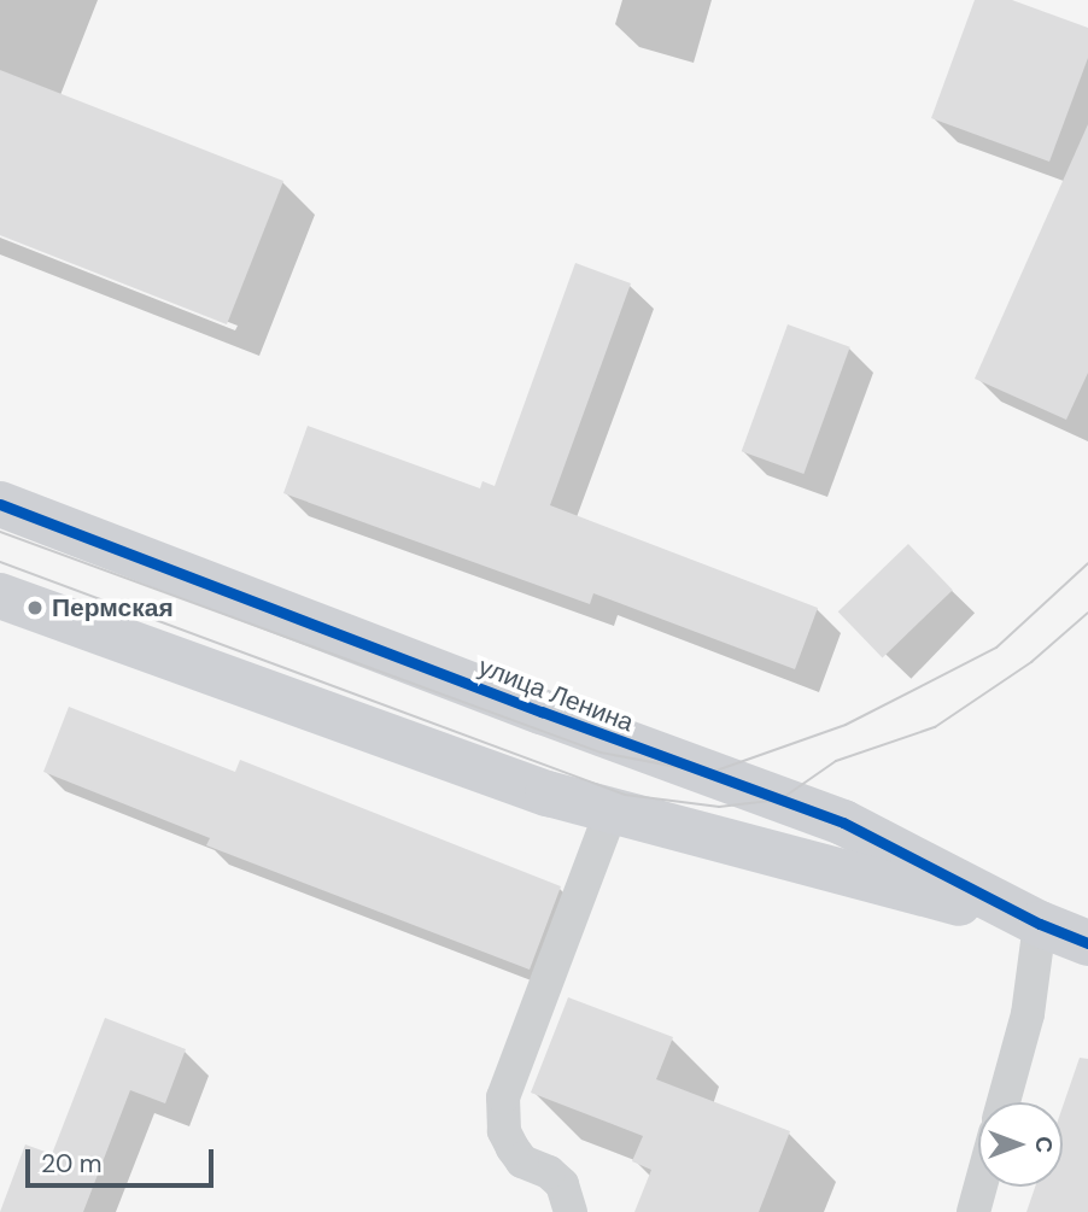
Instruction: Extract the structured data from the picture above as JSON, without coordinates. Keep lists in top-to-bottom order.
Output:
{
  "streets": {
    "street": ["улица Ленина"]
  },
  "places": ["Пермская"],
  "scale_bar": "20 m",
  "north": "right"
}
